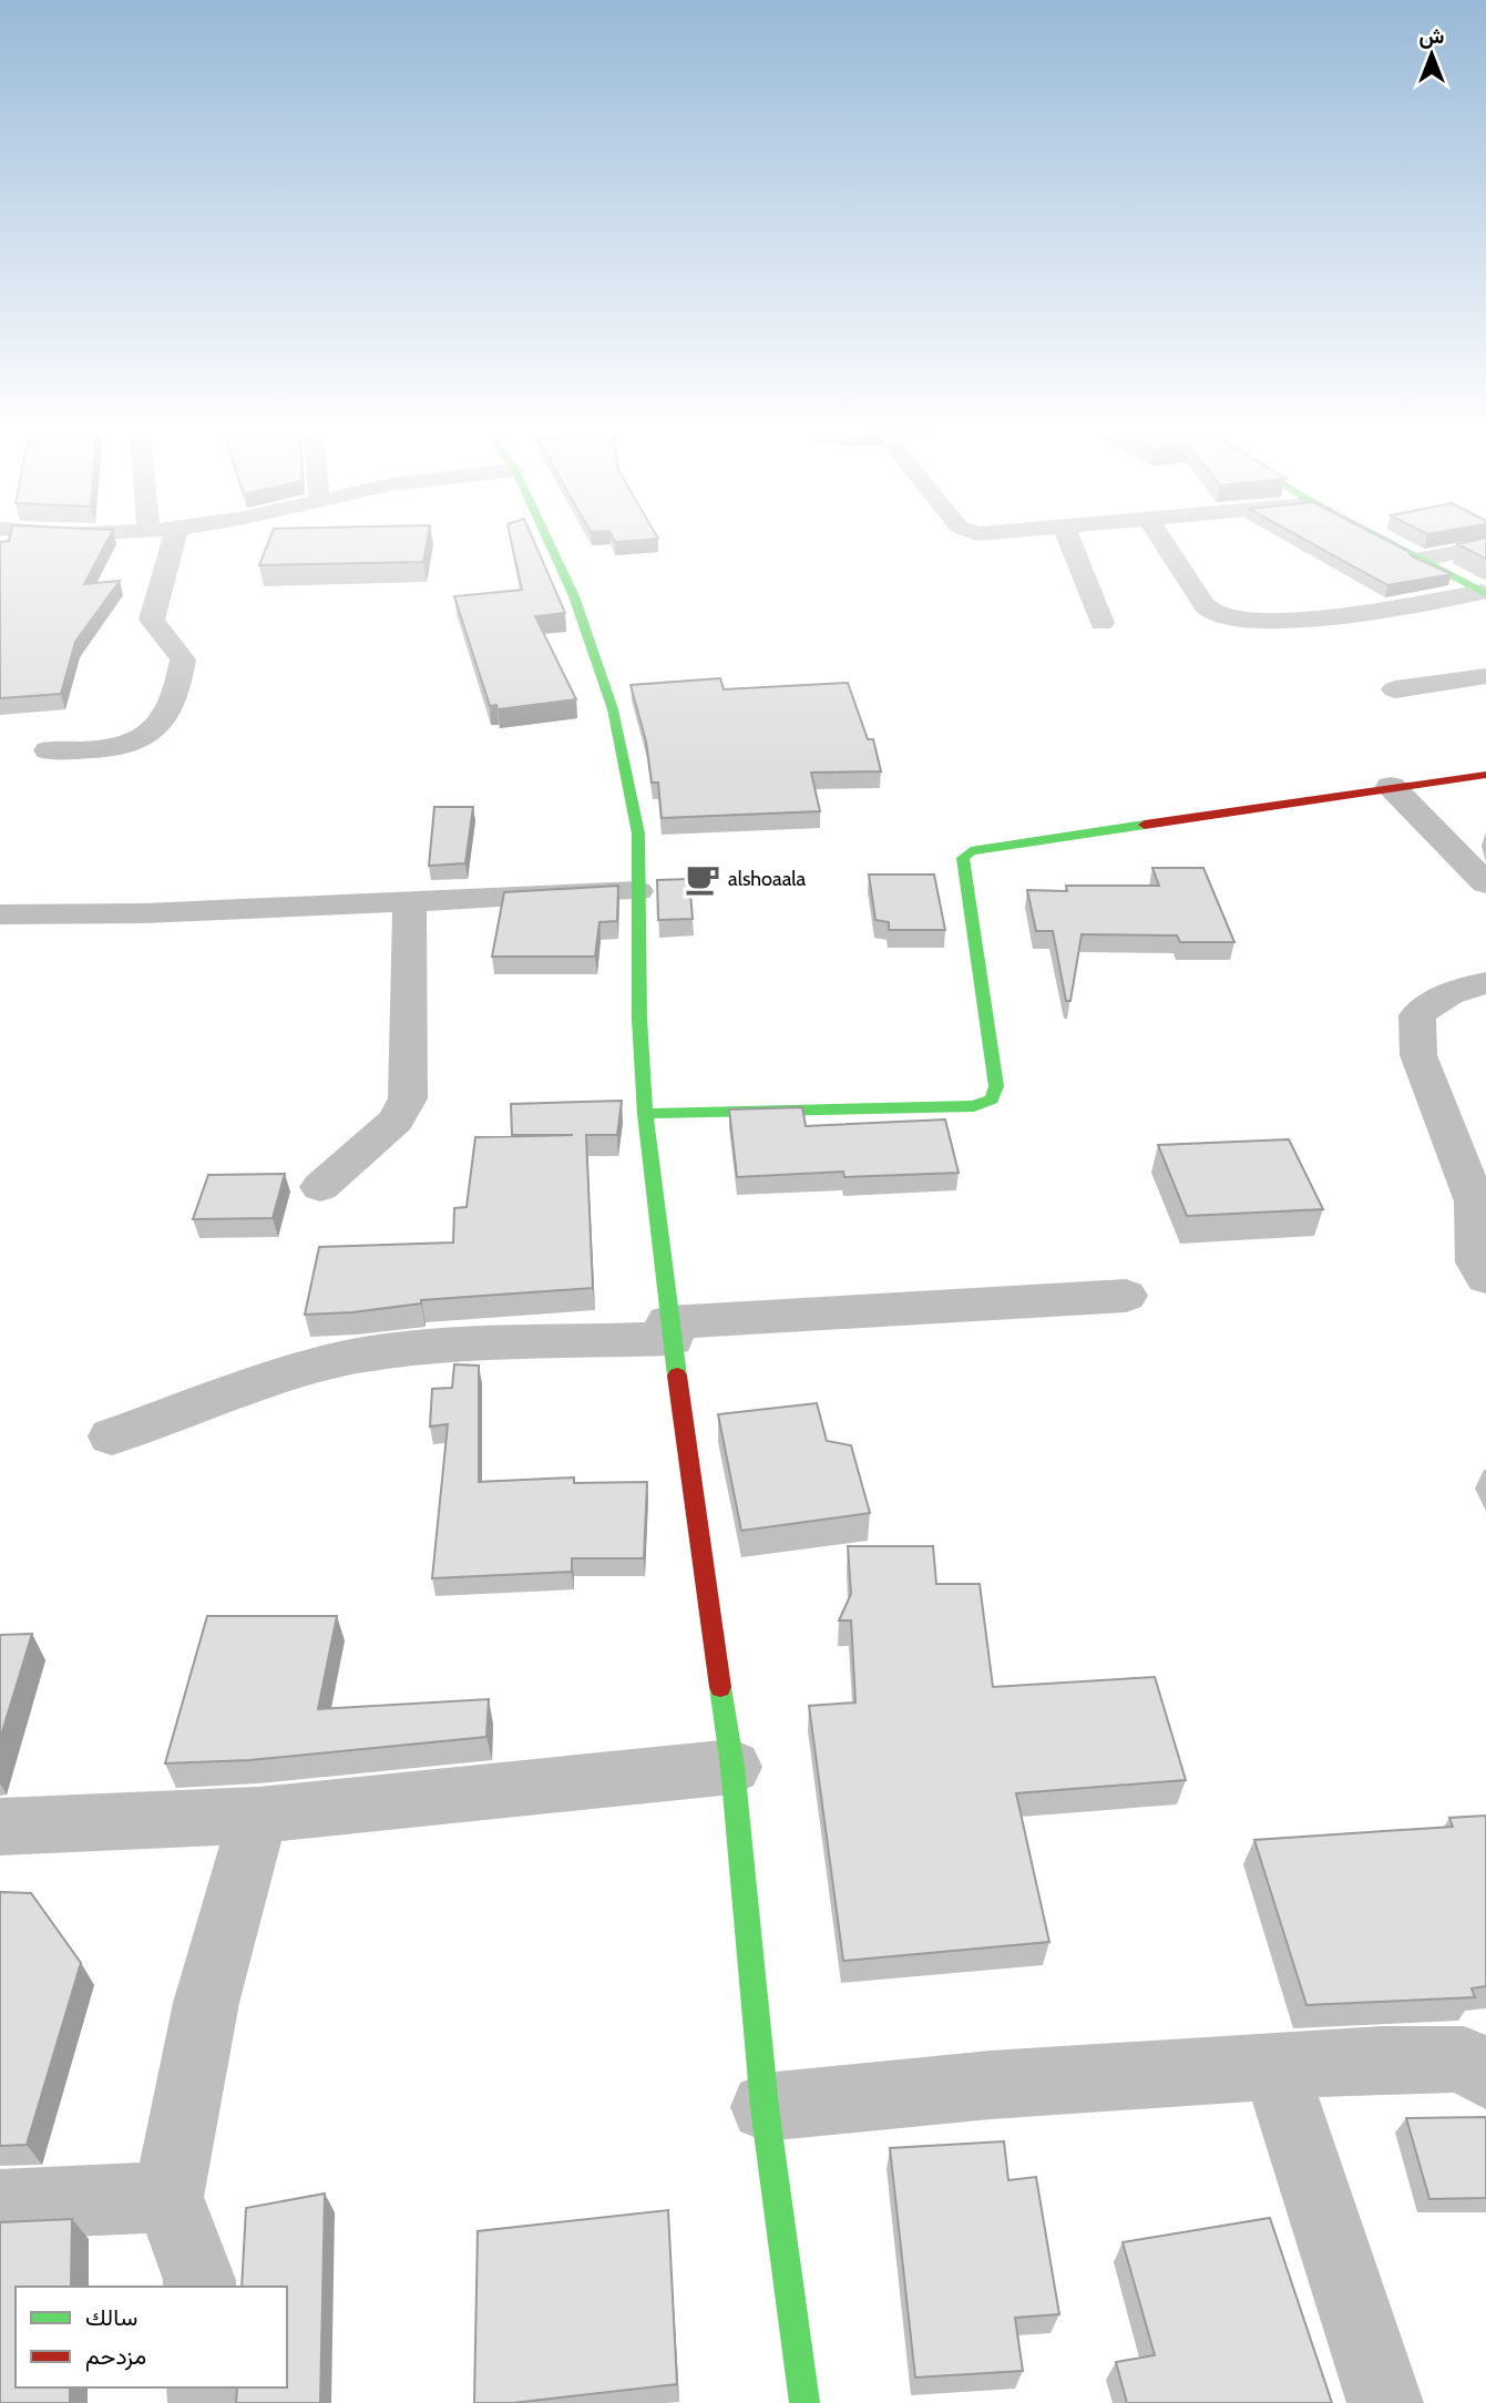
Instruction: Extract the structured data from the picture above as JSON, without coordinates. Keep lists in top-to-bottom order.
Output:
{
  "places": {
    "cafe": ["alshoaala"]
  },
  "legend": ["سالك", "مزدحم"],
  "north": "top"
}
